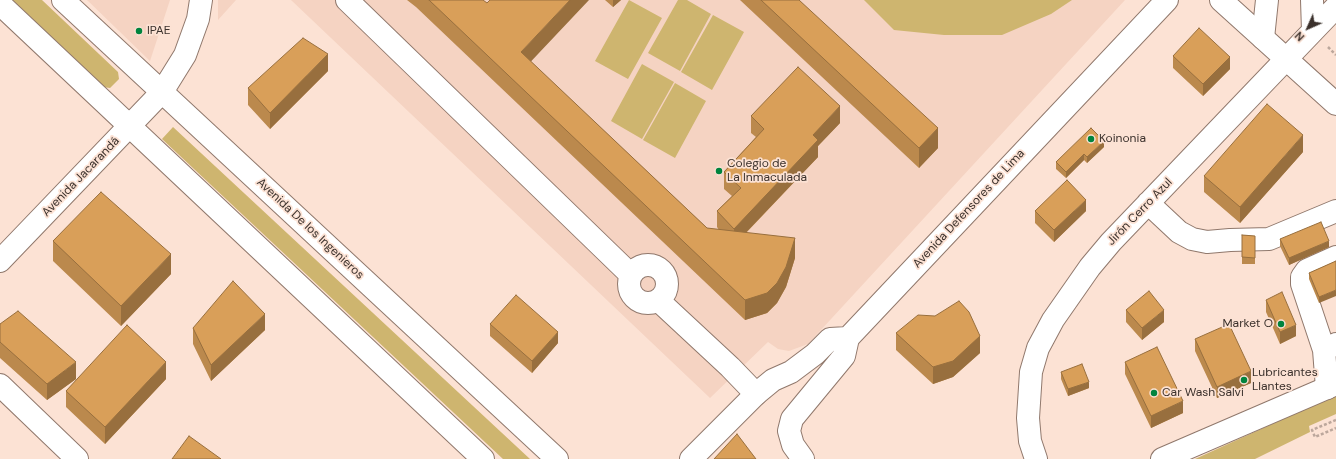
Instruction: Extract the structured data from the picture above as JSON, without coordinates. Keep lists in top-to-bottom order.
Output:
{
  "streets": {
    "street": [
      "Avenida Jacarandá",
      "Avenida Defensores de Lima",
      "Jirón Cerro Azul",
      "Avenida De los Ingenieros"
    ]
  },
  "crossings": [
    ["Avenida Jacarandá", "Avenida De los Ingenieros"]
  ],
  "places": [
    "IPAE",
    "Koinonia",
    "Colegio de La Inmaculada",
    "Market O",
    "Lubricantes Llantes",
    "Car Wash Salvi"
  ],
  "north": "bottom left"
}
